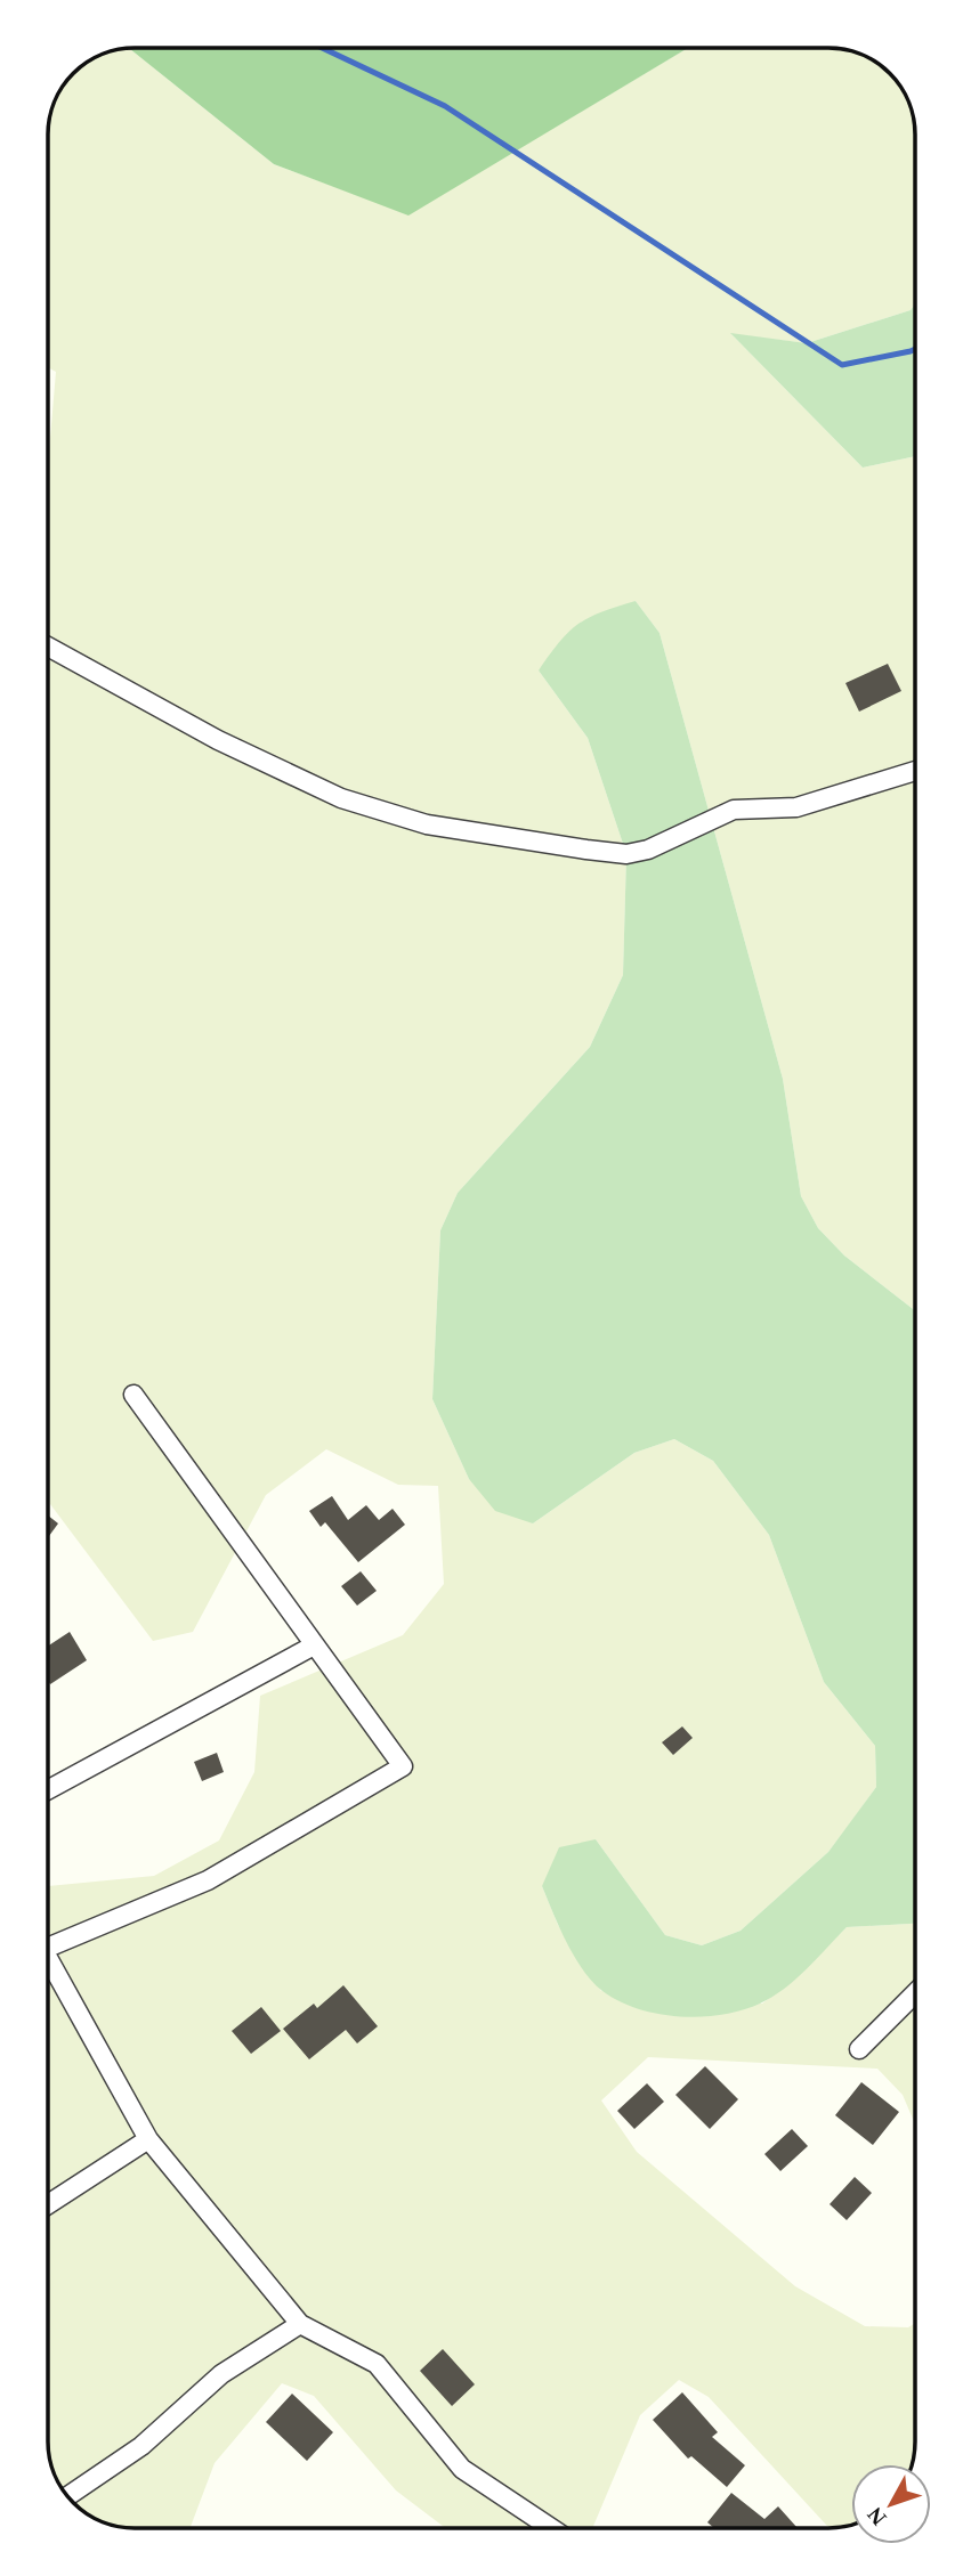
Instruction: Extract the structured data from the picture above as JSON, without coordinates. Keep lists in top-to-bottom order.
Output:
{
  "north": "bottom left"
}
